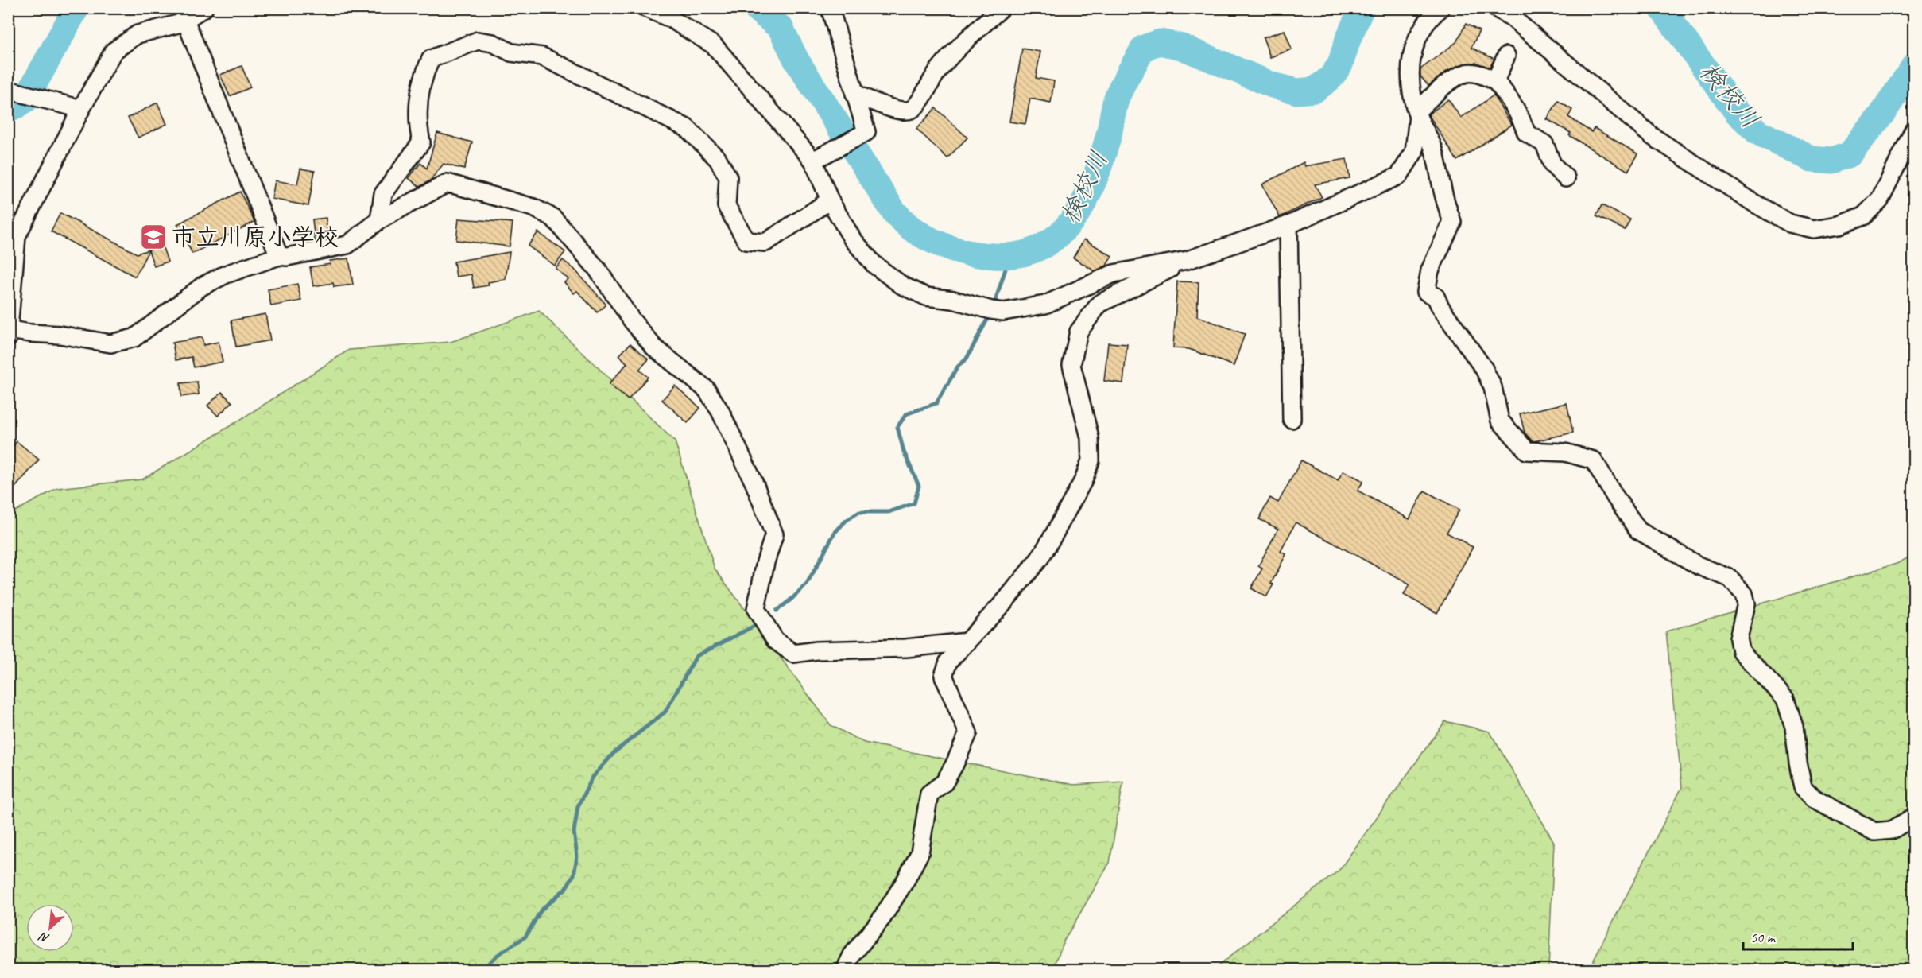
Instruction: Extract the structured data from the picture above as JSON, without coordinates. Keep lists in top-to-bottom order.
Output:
{
  "water": ["検校川"],
  "places": {
    "school or university": ["市立川原小学校"]
  },
  "scale_bar": "50 m",
  "north": "bottom left"
}
